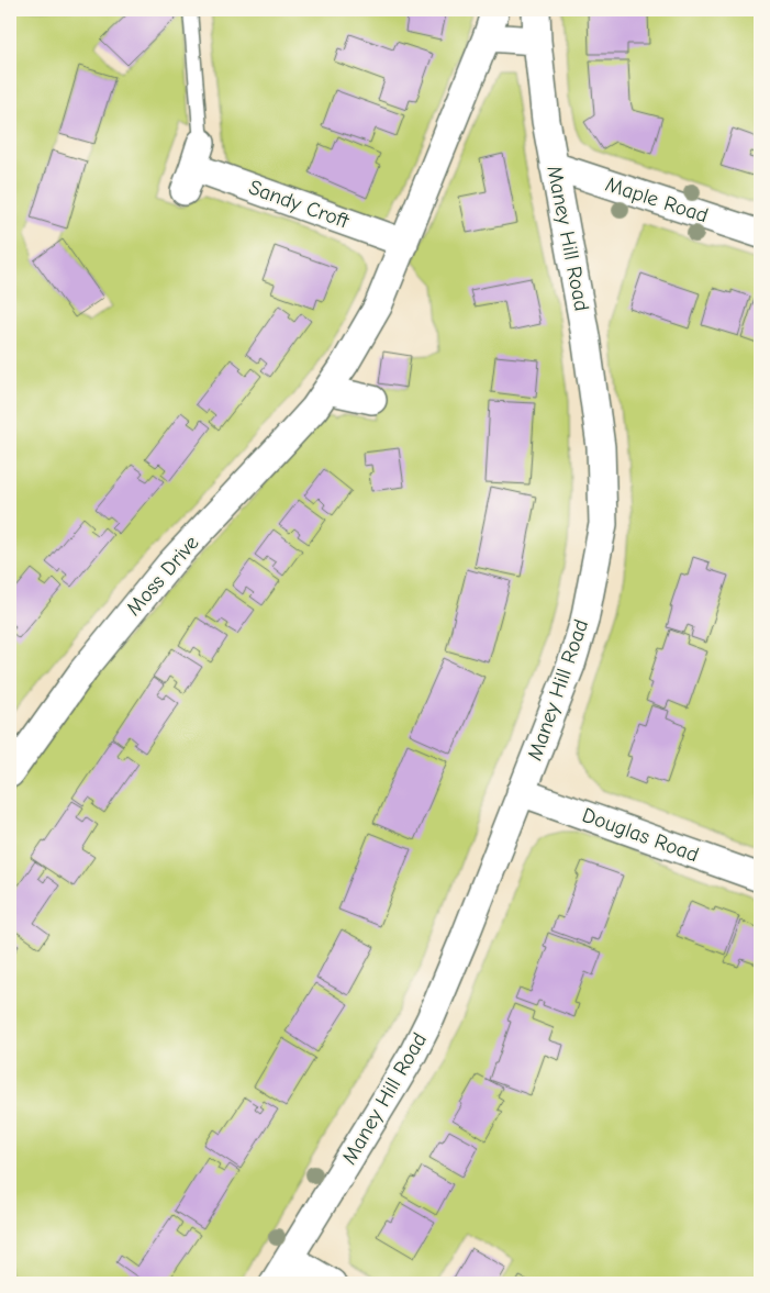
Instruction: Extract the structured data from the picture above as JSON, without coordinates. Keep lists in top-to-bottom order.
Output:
{
  "streets": {
    "street": [
      "Maple Road",
      "Sandy Croft",
      "Maney Hill Road",
      "Moss Drive",
      "Douglas Road"
    ]
  },
  "crossings": [
    ["Maple Road", "Maney Hill Road"],
    ["Sandy Croft", "Moss Drive"],
    ["Maney Hill Road", "Douglas Road"]
  ]
}
